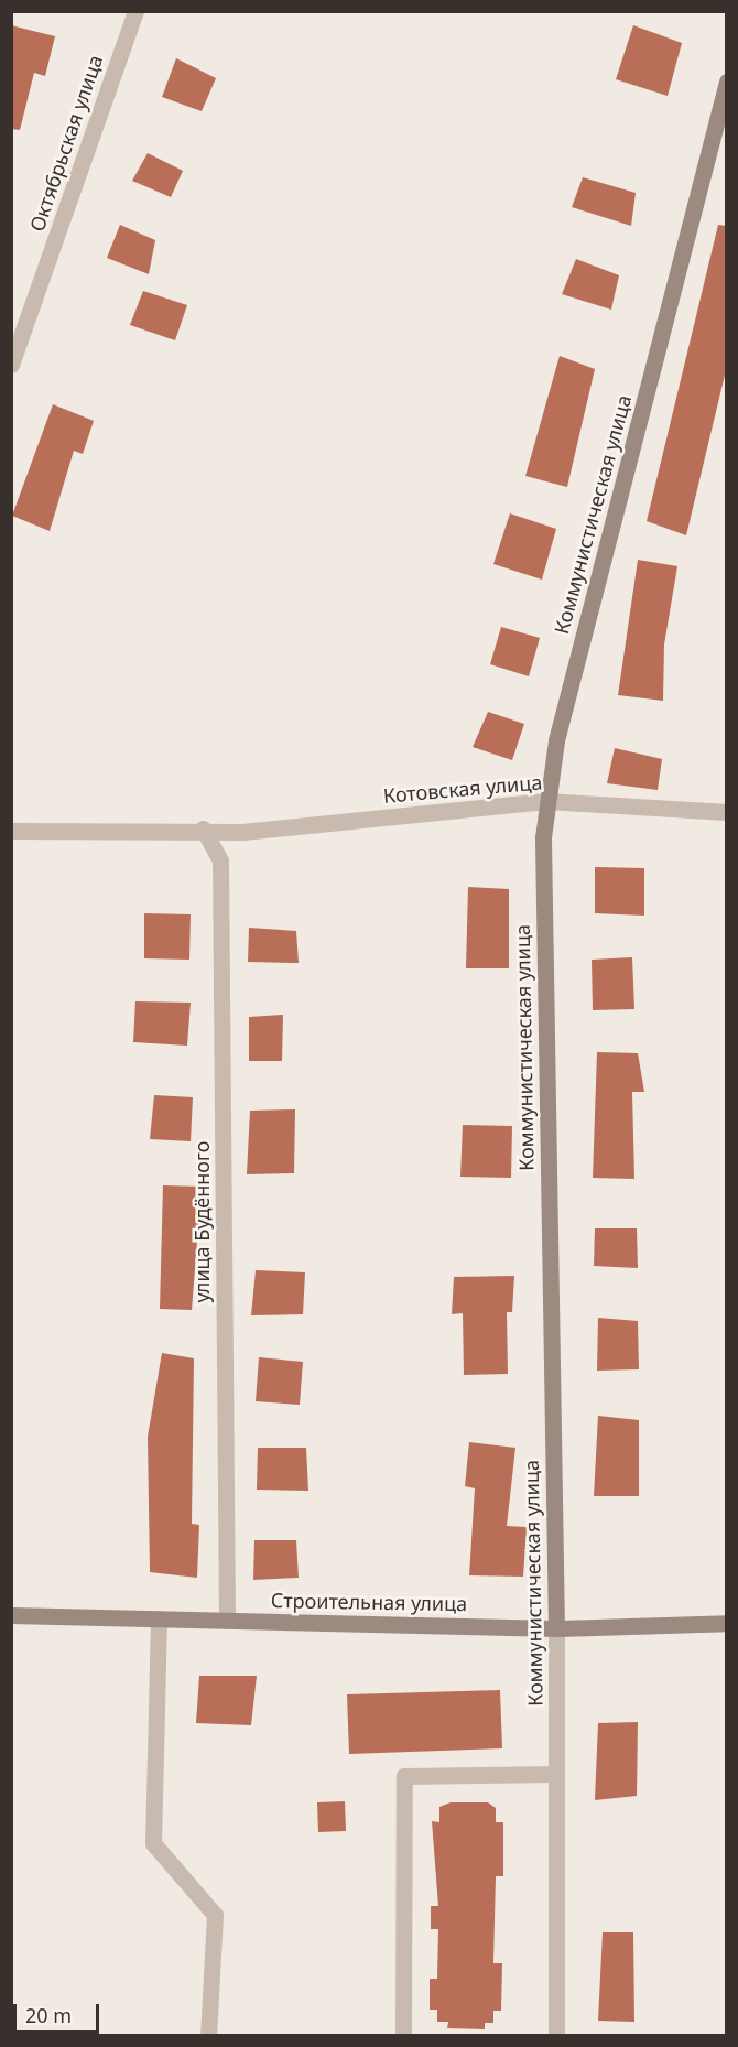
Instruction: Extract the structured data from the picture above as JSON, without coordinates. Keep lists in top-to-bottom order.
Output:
{
  "streets": {
    "street": [
      "Октябрьская улица",
      "Коммунистическая улица",
      "Котовская улица",
      "улица Будённого",
      "Строительная улица"
    ]
  },
  "crossings": [
    ["Коммунистическая улица", "Котовская улица"],
    ["Коммунистическая улица", "Строительная улица"],
    ["Котовская улица", "улица Будённого"],
    ["улица Будённого", "Строительная улица"]
  ],
  "scale_bar": "20 m"
}
